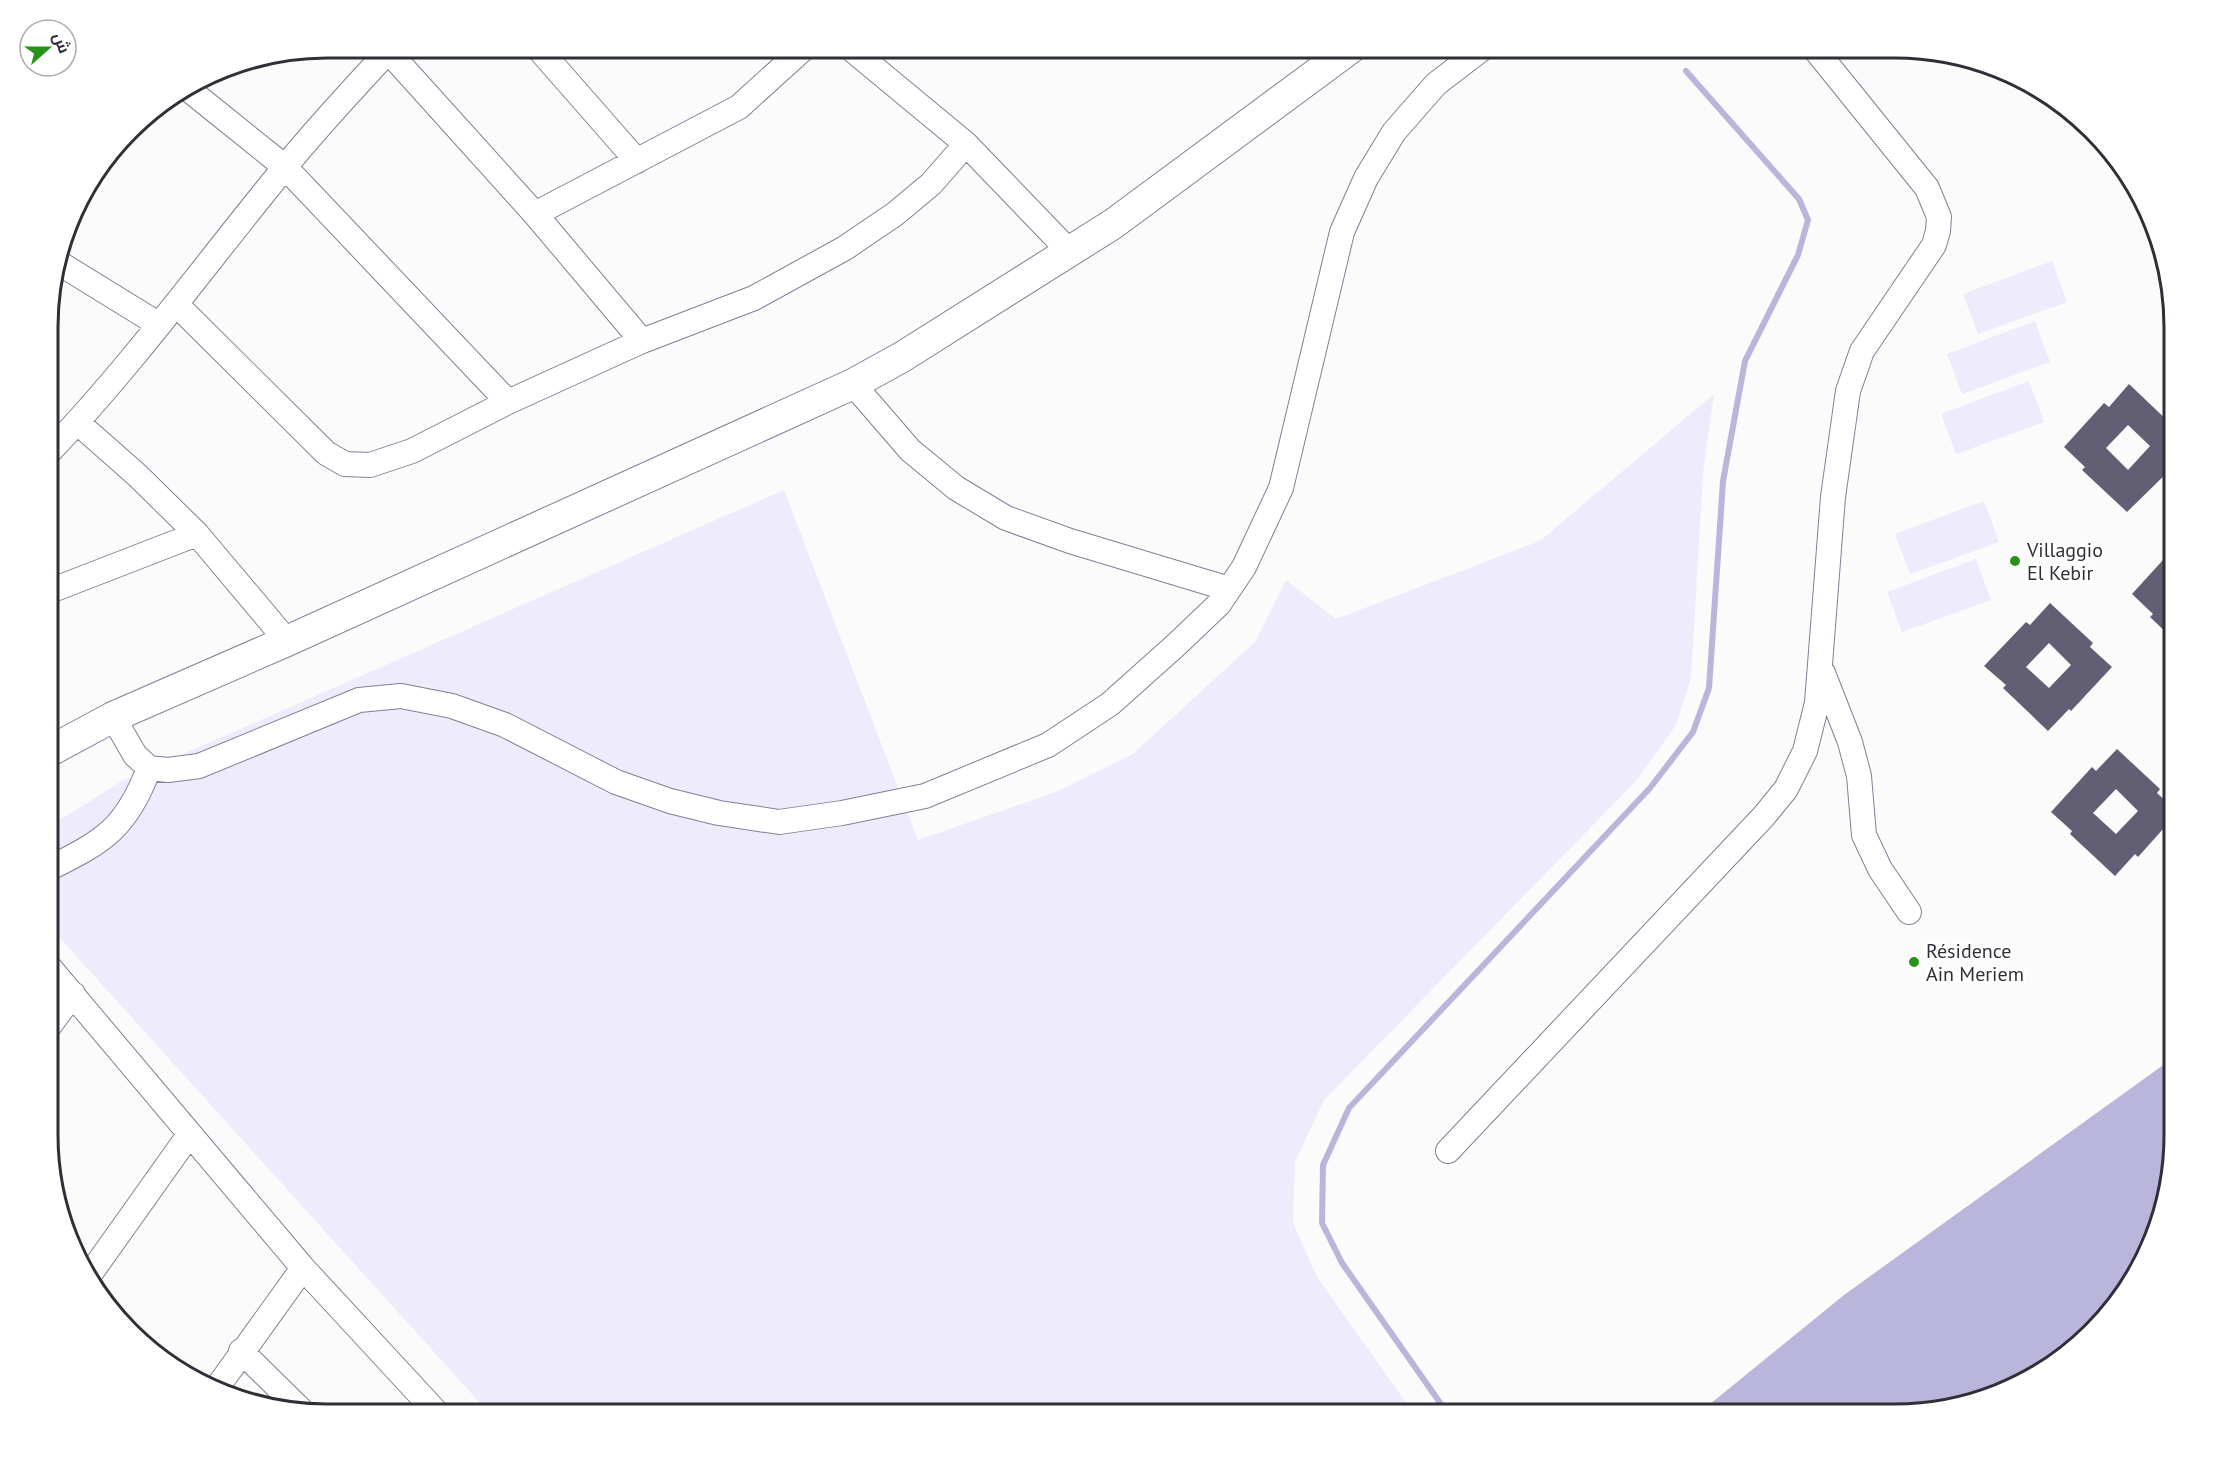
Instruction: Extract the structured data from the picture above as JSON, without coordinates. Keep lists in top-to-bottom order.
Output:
{
  "places": ["Villaggio El Kebir", "Résidence Ain Meriem"],
  "north": "right"
}
